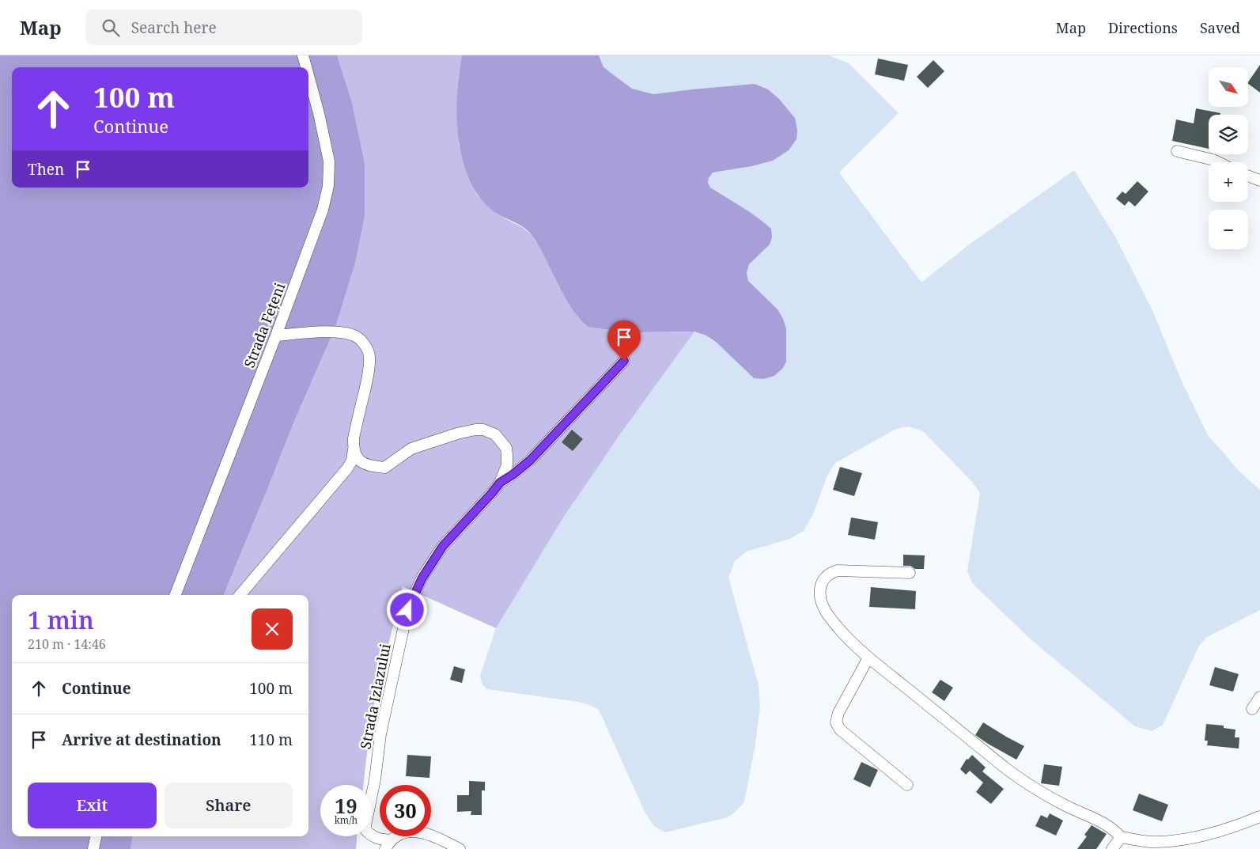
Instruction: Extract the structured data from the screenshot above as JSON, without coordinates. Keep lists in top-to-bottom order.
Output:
{
  "streets": {
    "street": ["Strada Fețeni", "Strada Izlazului"]
  },
  "north": "bottom right",
  "page": {
    "header": "Map",
    "search": "Search here",
    "nav": ["Map", "Directions", "Saved"],
    "map_buttons": ["+", "−"],
    "turn": ["100 m", "Continue"],
    "then": "Then",
    "heading": ["1 min", "210 m · 14:46"],
    "list": [
      {
        "name": "Continue",
        "value": "100 m"
      },
      {
        "name": "Arrive at destination",
        "value": "110 m"
      }
    ],
    "buttons": ["Exit", "Share"],
    "speed": "19 km/h",
    "limit": "30"
  }
}
